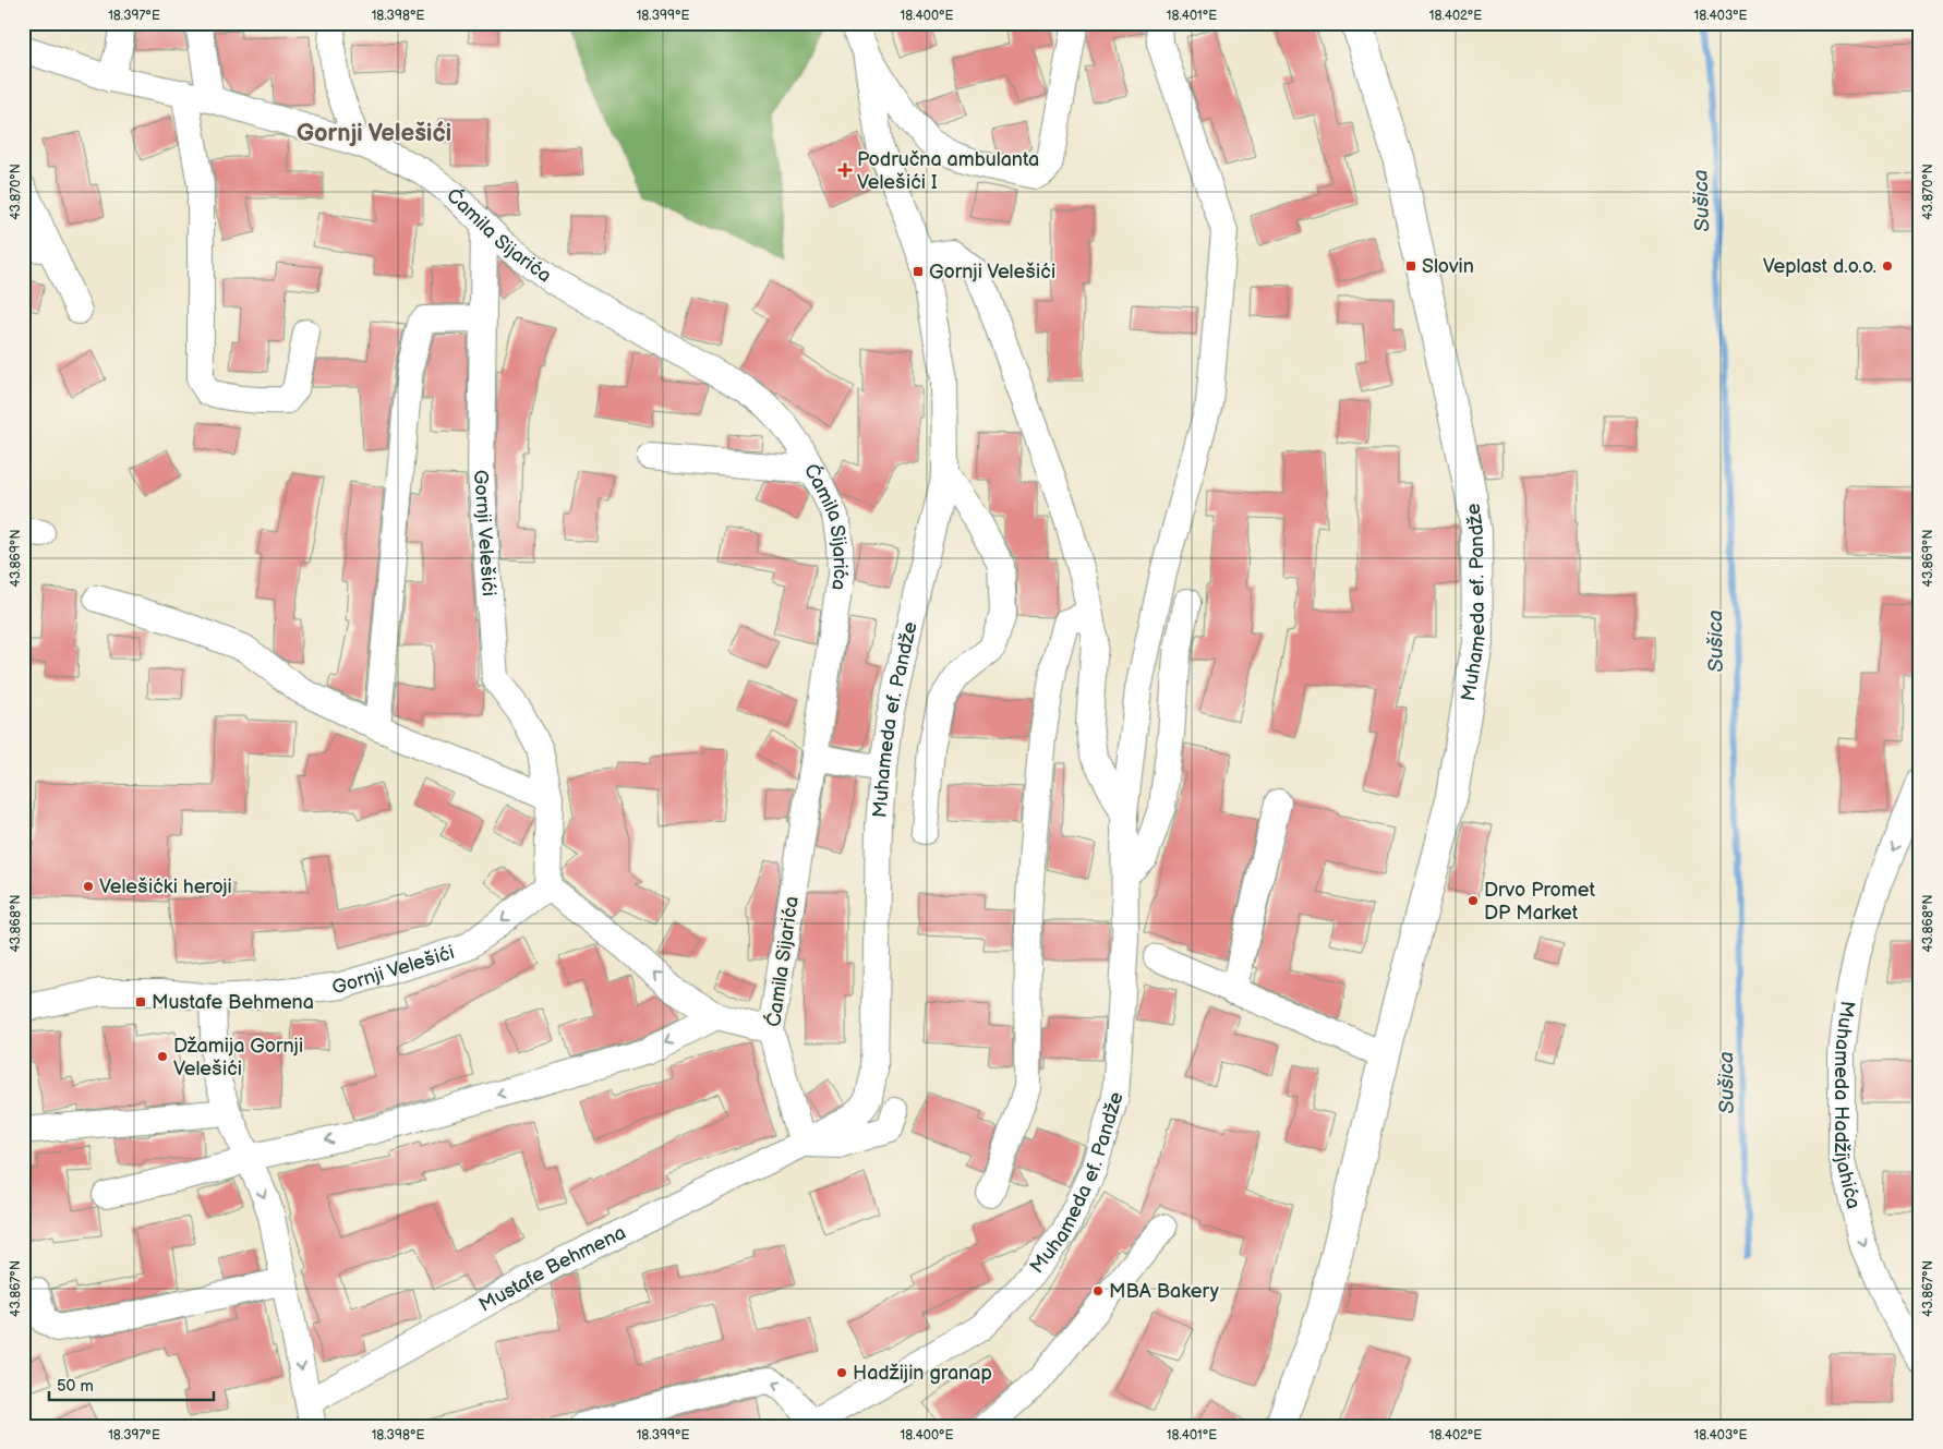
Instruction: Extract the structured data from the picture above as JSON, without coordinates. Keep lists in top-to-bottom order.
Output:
{
  "streets": {
    "street": [
      "Ćamila Sijarića",
      "Gornji Velešići",
      "Muhameda ef. Pandže",
      "Muhameda Hadžijahića",
      "Mustafe Behmena"
    ]
  },
  "crossings": [
    ["Ćamila Sijarića", "Gornji Velešići"],
    ["Ćamila Sijarića", "Muhameda ef. Pandže"],
    ["Ćamila Sijarića", "Mustafe Behmena"],
    ["Gornji Velešići", "Mustafe Behmena"],
    ["Muhameda ef. Pandže", "Mustafe Behmena"]
  ],
  "one_way": ["Muhameda Hadžijahića"],
  "districts": ["Gornji Velešići"],
  "water": ["Sušica"],
  "places": {
    "health": ["Područna ambulanta Velešići I"],
    "transit": ["Slovin", "Gornji Velešići", "Mustafe Behmena"],
    "other": [
      "Veplast d.o.o.",
      "Velešićki heroji",
      "Drvo Promet DP Market",
      "Džamija Gornji Velešići",
      "MBA Bakery",
      "Hadžijin granap"
    ]
  },
  "scale_bar": "50 m",
  "coordinates": [
    "18.397°E",
    "18.398°E",
    "18.399°E",
    "18.400°E",
    "18.401°E",
    "18.402°E",
    "18.403°E",
    "43.870°N",
    "43.869°N",
    "43.868°N",
    "43.867°N"
  ]
}
